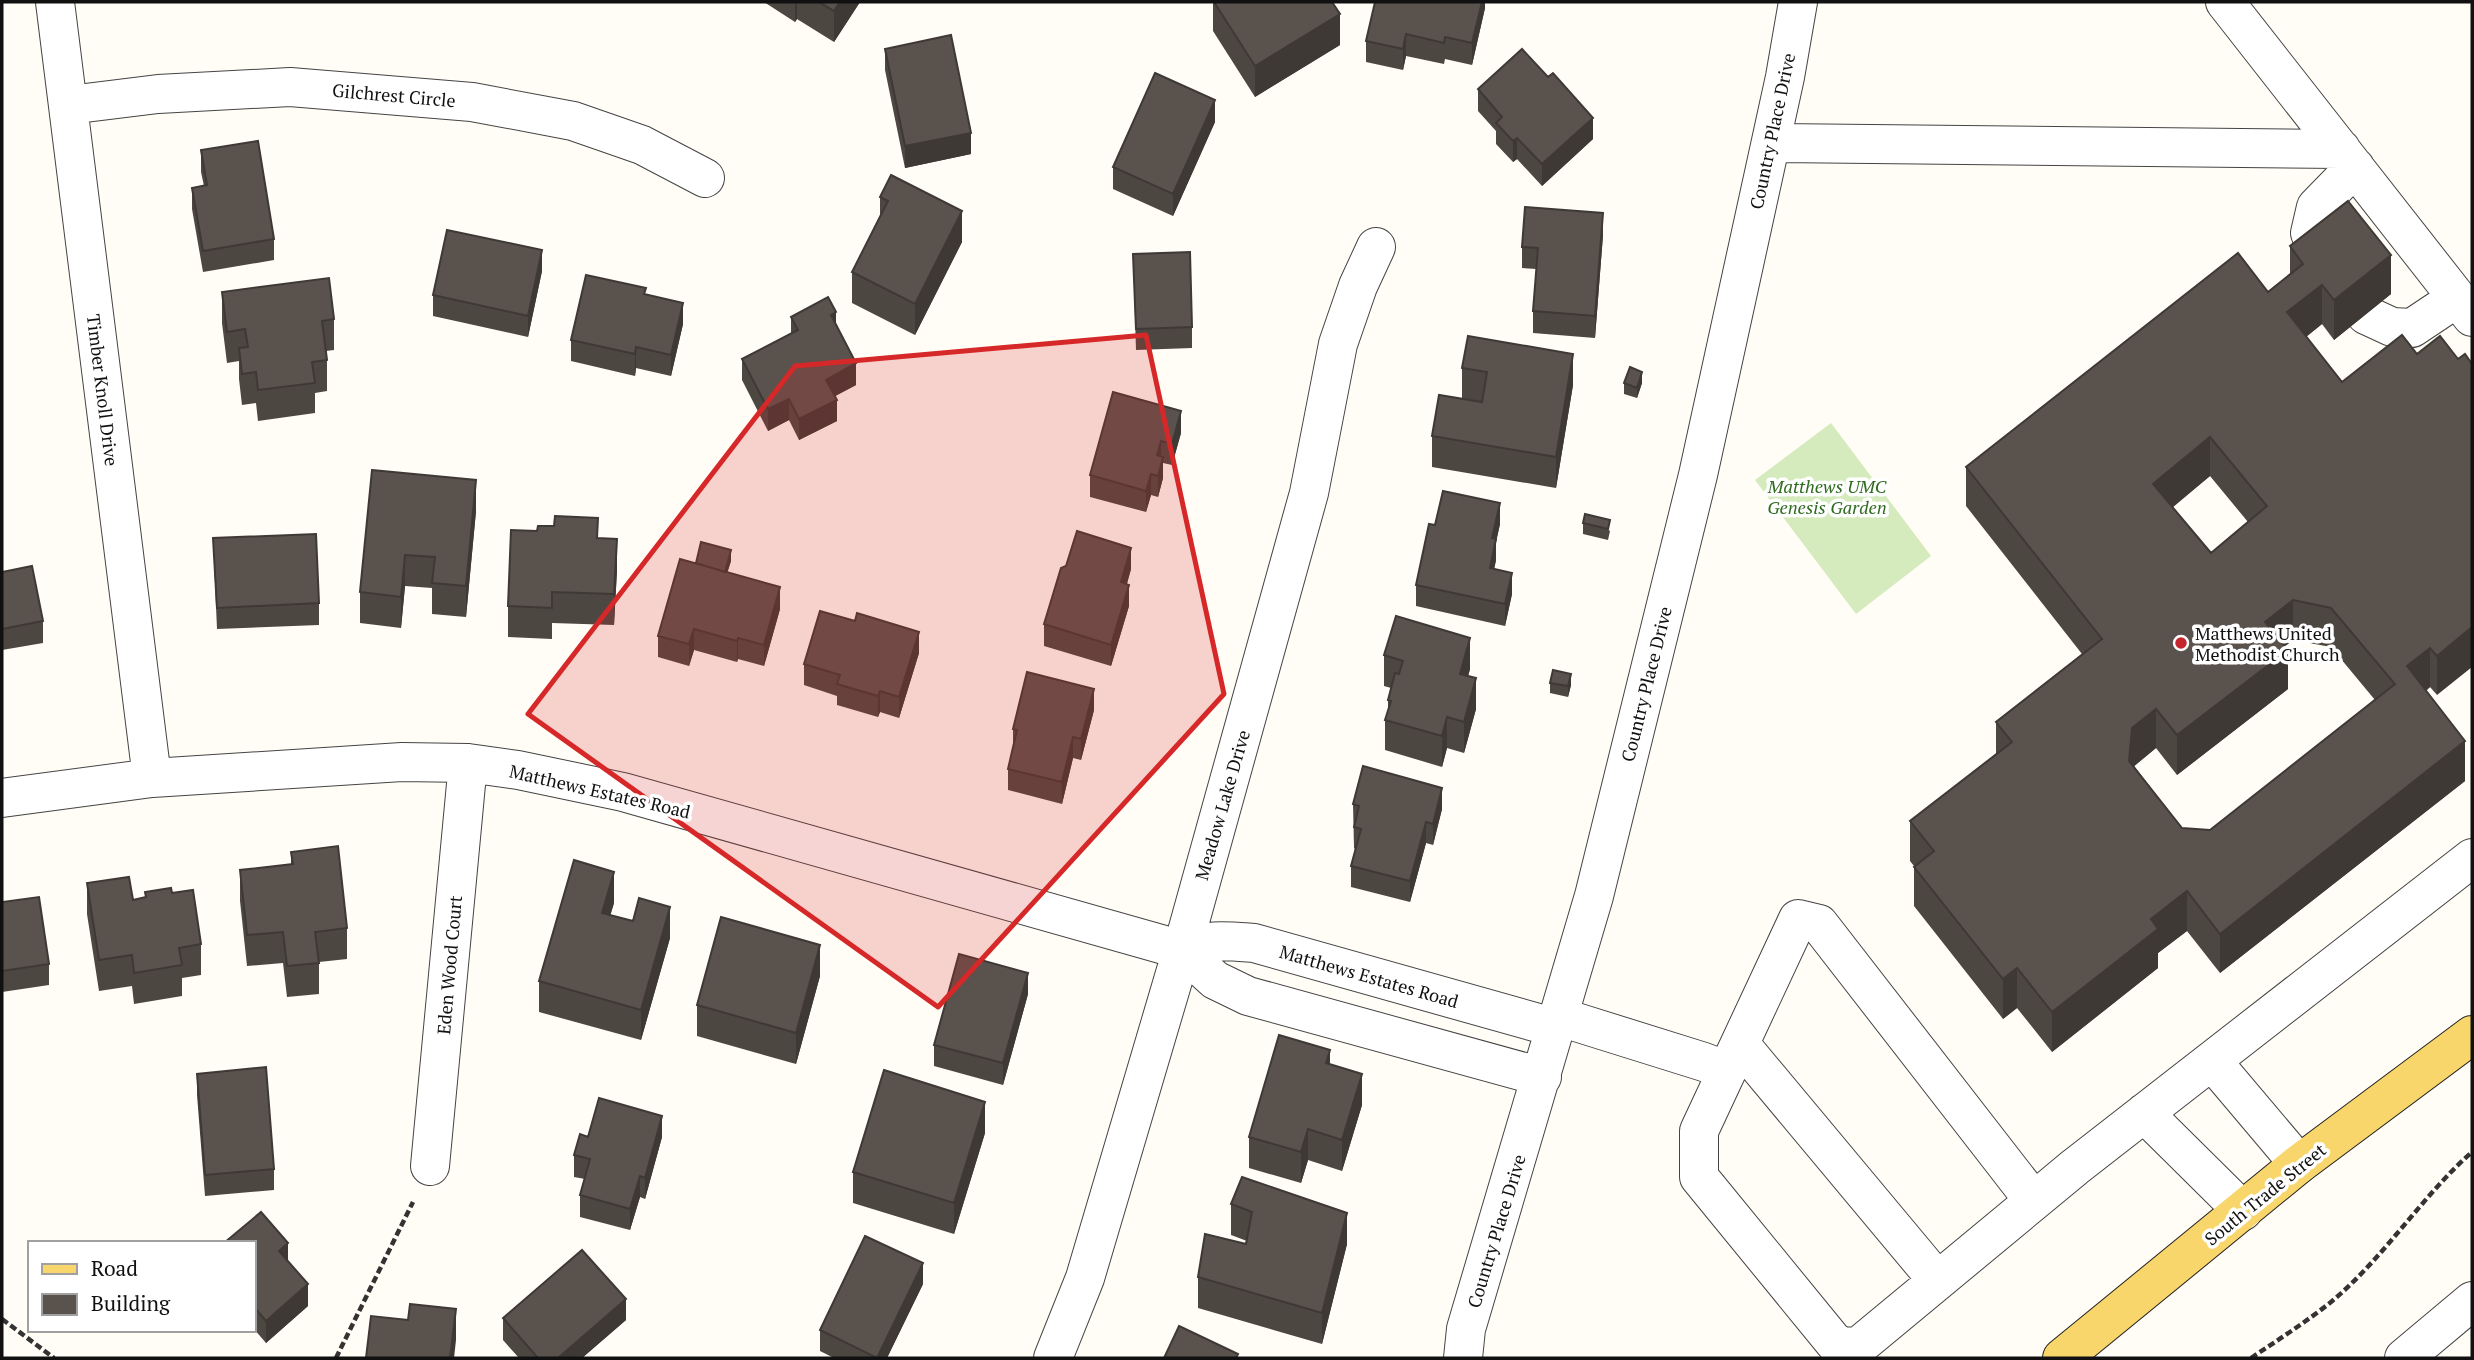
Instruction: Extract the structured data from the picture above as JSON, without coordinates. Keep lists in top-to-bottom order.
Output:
{
  "streets": {
    "main road": ["South Trade Street"],
    "street": [
      "Gilchrest Circle",
      "Country Place Drive",
      "Timber Knoll Drive",
      "Matthews Estates Road",
      "Meadow Lake Drive",
      "Eden Wood Court"
    ]
  },
  "crossings": [
    ["Gilchrest Circle", "Timber Knoll Drive"],
    ["Country Place Drive", "Matthews Estates Road"],
    ["Timber Knoll Drive", "Matthews Estates Road"],
    ["Matthews Estates Road", "Meadow Lake Drive"],
    ["Matthews Estates Road", "Eden Wood Court"]
  ],
  "parks": ["Matthews UMC Genesis Garden"],
  "places": ["Matthews United Methodist Church"],
  "legend": ["Road", "Building"]
}
